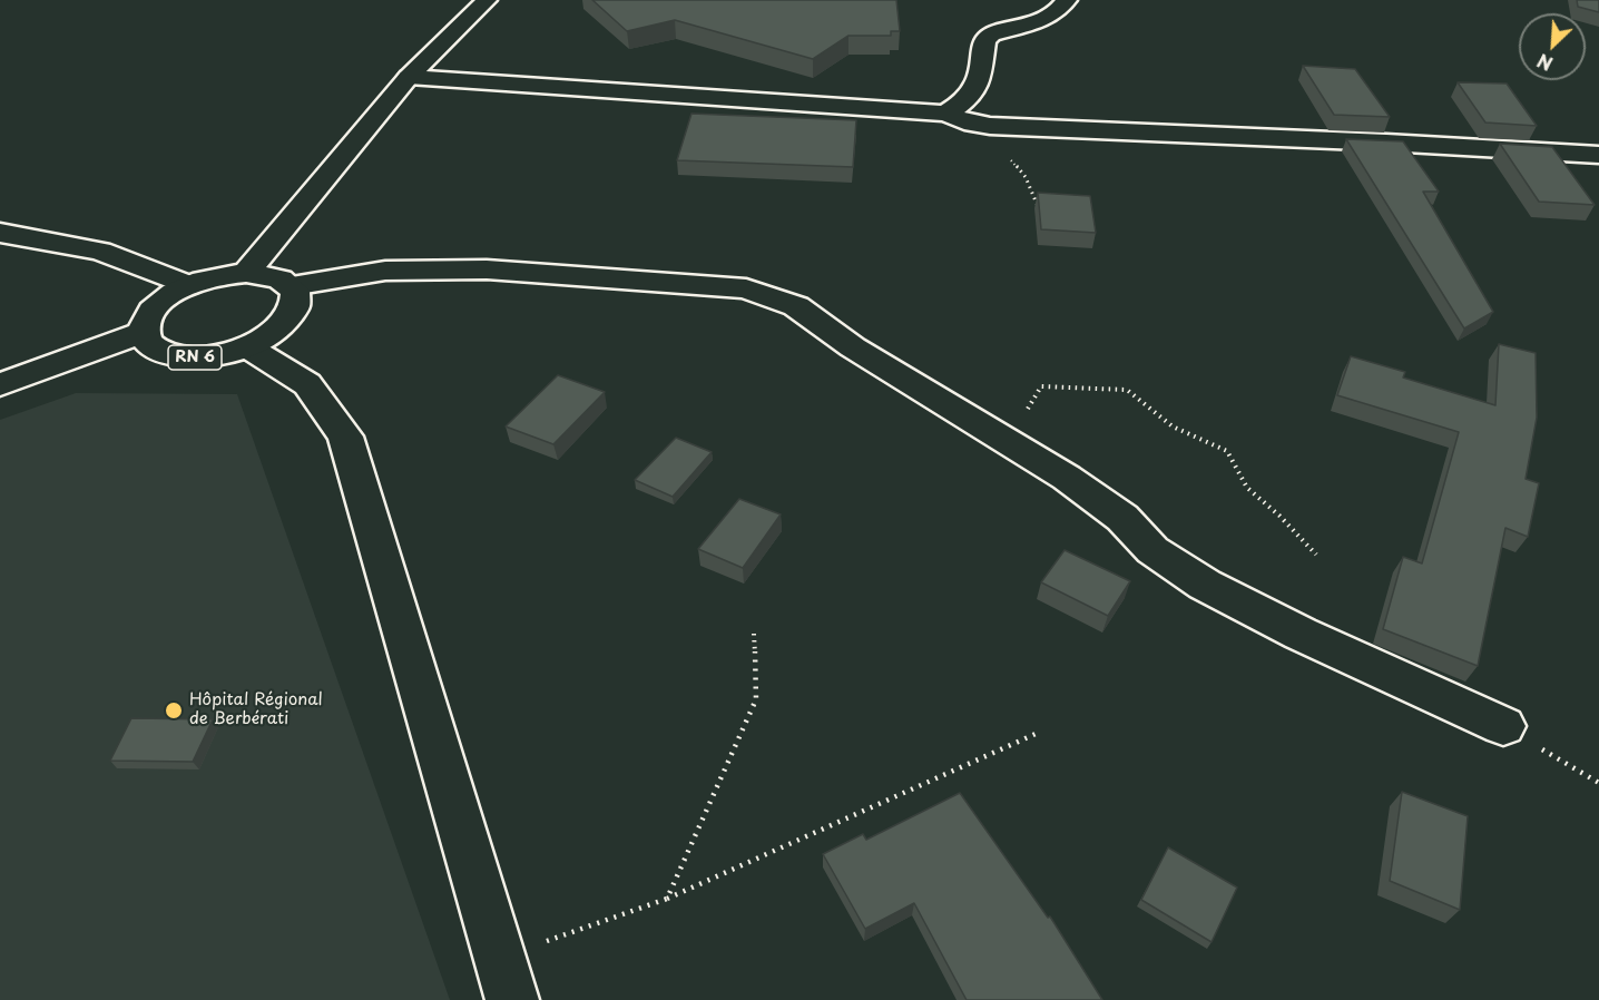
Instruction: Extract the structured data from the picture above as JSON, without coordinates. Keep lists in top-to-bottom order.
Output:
{
  "streets": {
    "street": ["RN 6"]
  },
  "places": ["Hôpital Régional de Berbérati"],
  "north": "bottom left"
}
